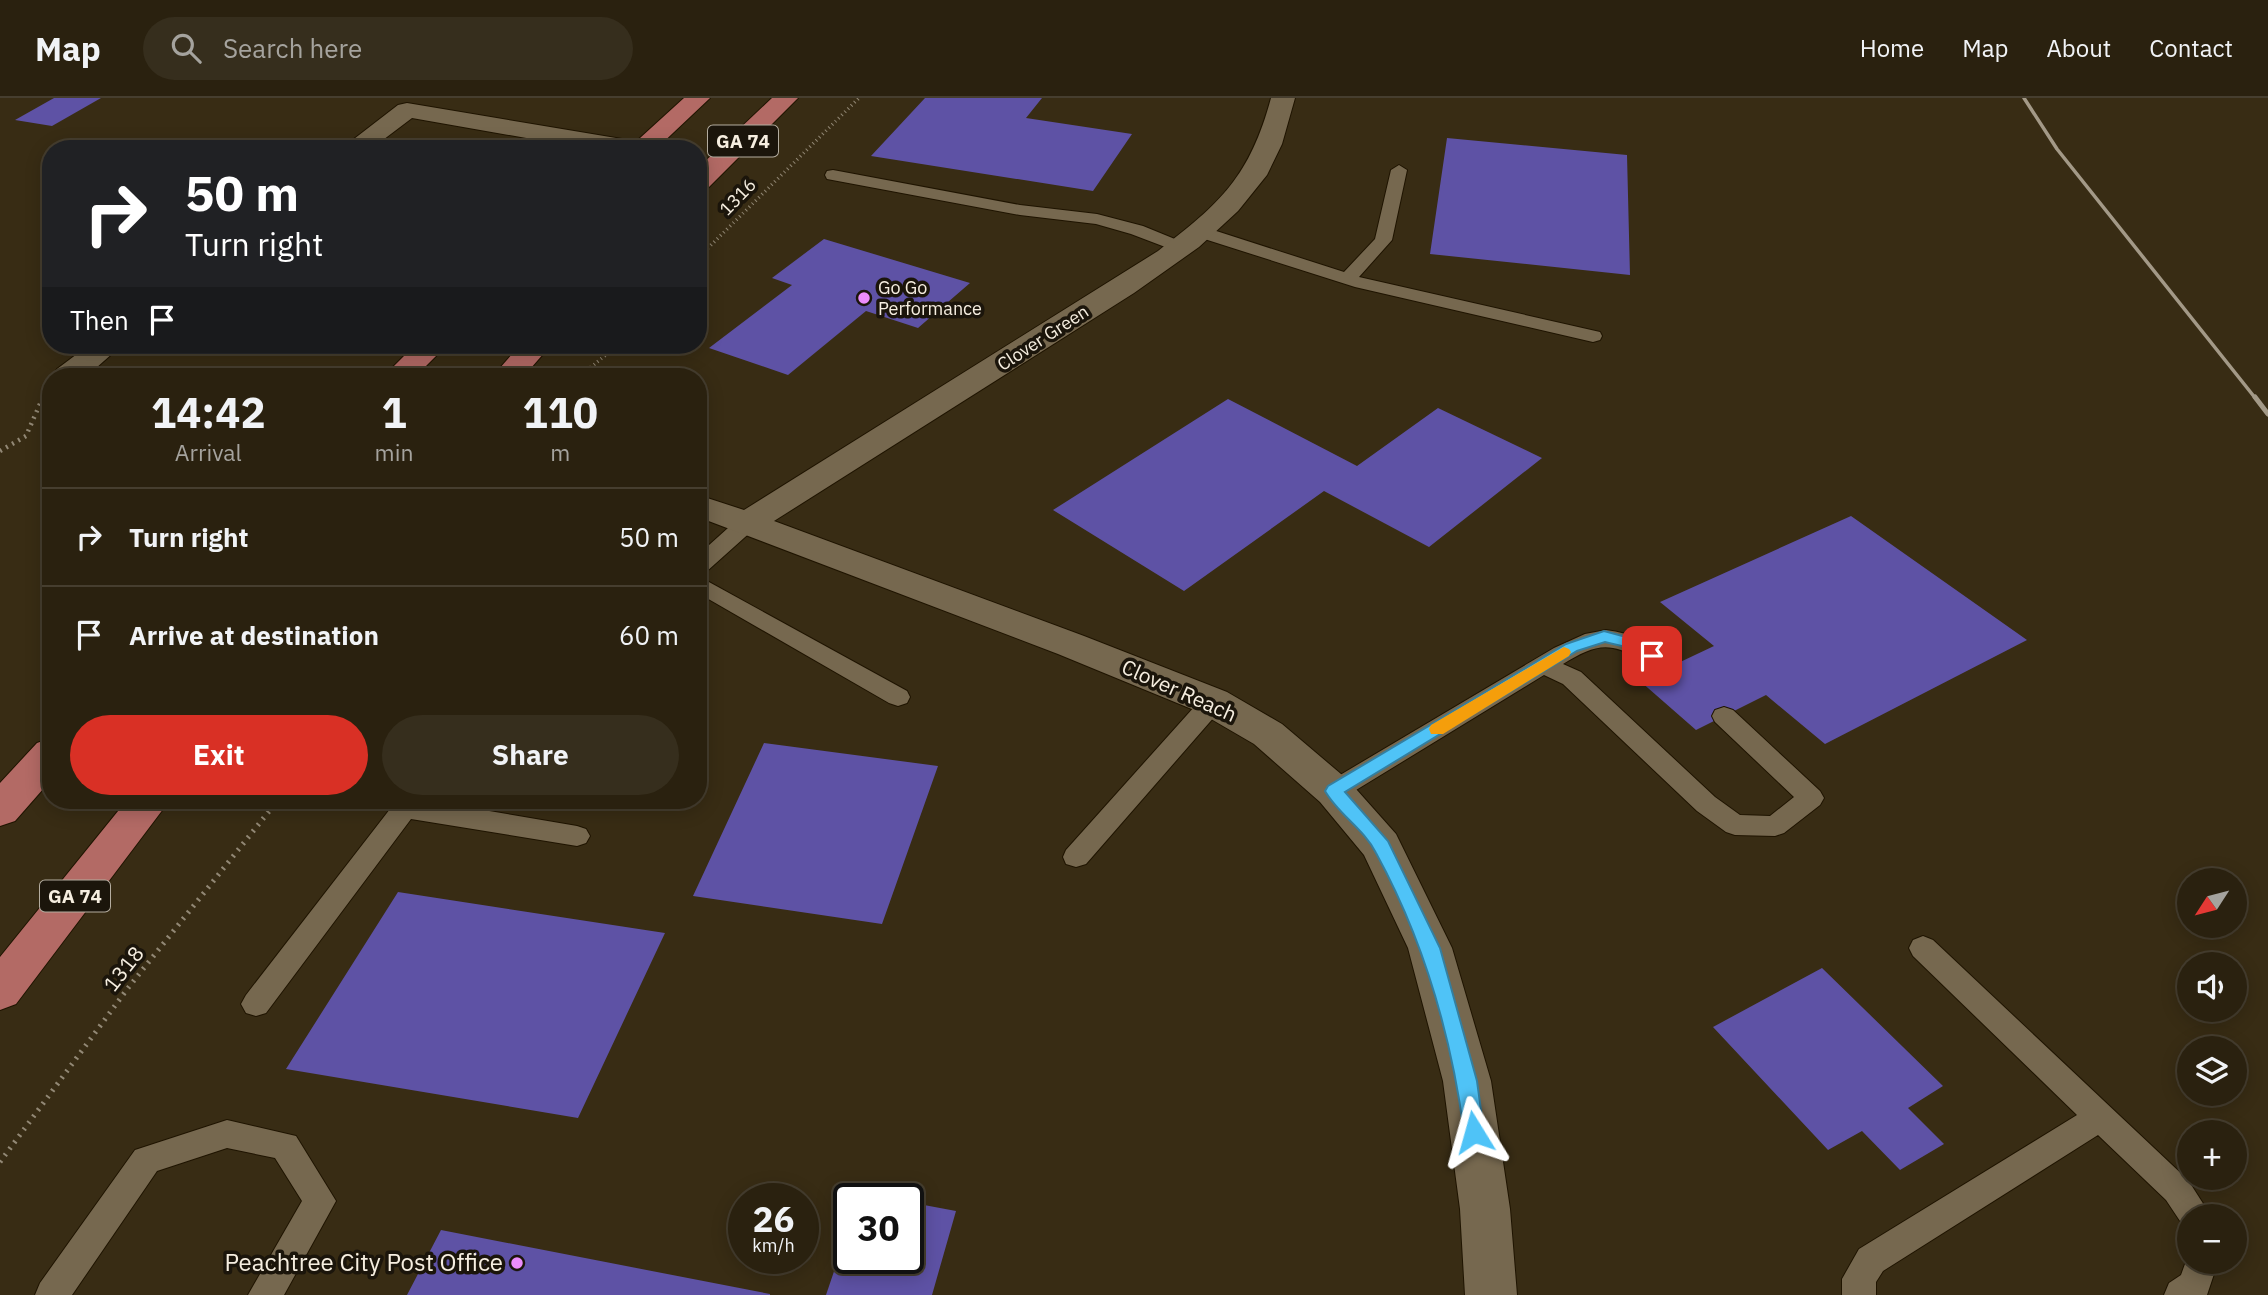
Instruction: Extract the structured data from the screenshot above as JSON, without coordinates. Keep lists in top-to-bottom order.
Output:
{
  "streets": {
    "main road": ["GA 74"],
    "street": ["Clover Green", "Clover Reach"],
    "path": ["1316", "1318"]
  },
  "crossings": [
    ["Clover Green", "Clover Reach"]
  ],
  "places": ["Go Go Performance", "Peachtree City Post Office"],
  "north": "bottom left",
  "page": {
    "header": "Map",
    "search": "Search here",
    "nav": [
      "Home",
      "Map",
      "About",
      "Contact"
    ],
    "turn": ["50 m", "Turn right"],
    "then": "Then",
    "eta": [
      "14:42",
      "Arrival",
      "1",
      "min",
      "110",
      "m"
    ],
    "list": [
      {
        "name": "Turn right",
        "value": "50 m"
      },
      {
        "name": "Arrive at destination",
        "value": "60 m"
      }
    ],
    "buttons": ["Exit", "Share"],
    "map_buttons": ["+", "−"],
    "speed": "26 km/h",
    "limit": "30"
  }
}
